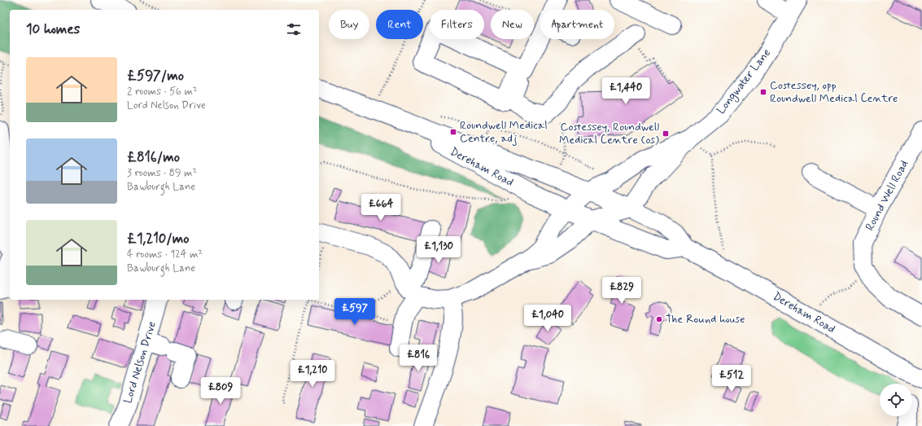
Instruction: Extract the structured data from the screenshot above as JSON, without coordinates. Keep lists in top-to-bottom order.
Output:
{
  "streets": {
    "main road": [
      "Longwater Lane",
      "Dereham Road",
      "Round Well Road",
      "Lord Nelson Drive"
    ]
  },
  "crossings": [
    ["Longwater Lane", "Dereham Road"]
  ],
  "places": {
    "transit": ["Costessey, opp Roundwell Medical Centre", "Roundwell Medical Centre, adj", "Costessey, Roundwell Medical Centre (os)"],
    "other": ["The Round house"]
  },
  "page": {
    "chip": [
      "Buy",
      "Rent",
      "Filters",
      "New",
      "Apartment"
    ],
    "heading": "10 homes",
    "list": [
      {
        "name": "£597/mo",
        "note": "2 rooms · 56 m² · Lord Nelson Drive"
      },
      {
        "name": "£816/mo",
        "note": "3 rooms · 89 m² · Bawburgh Lane"
      },
      {
        "name": "£1,210/mo",
        "note": "4 rooms · 124 m² · Bawburgh Lane"
      }
    ],
    "price": [
      "£1,440",
      "£664",
      "£1,130",
      "£829",
      "£597",
      "£1,040",
      "£816",
      "£1,210",
      "£512",
      "£809"
    ]
  }
}
